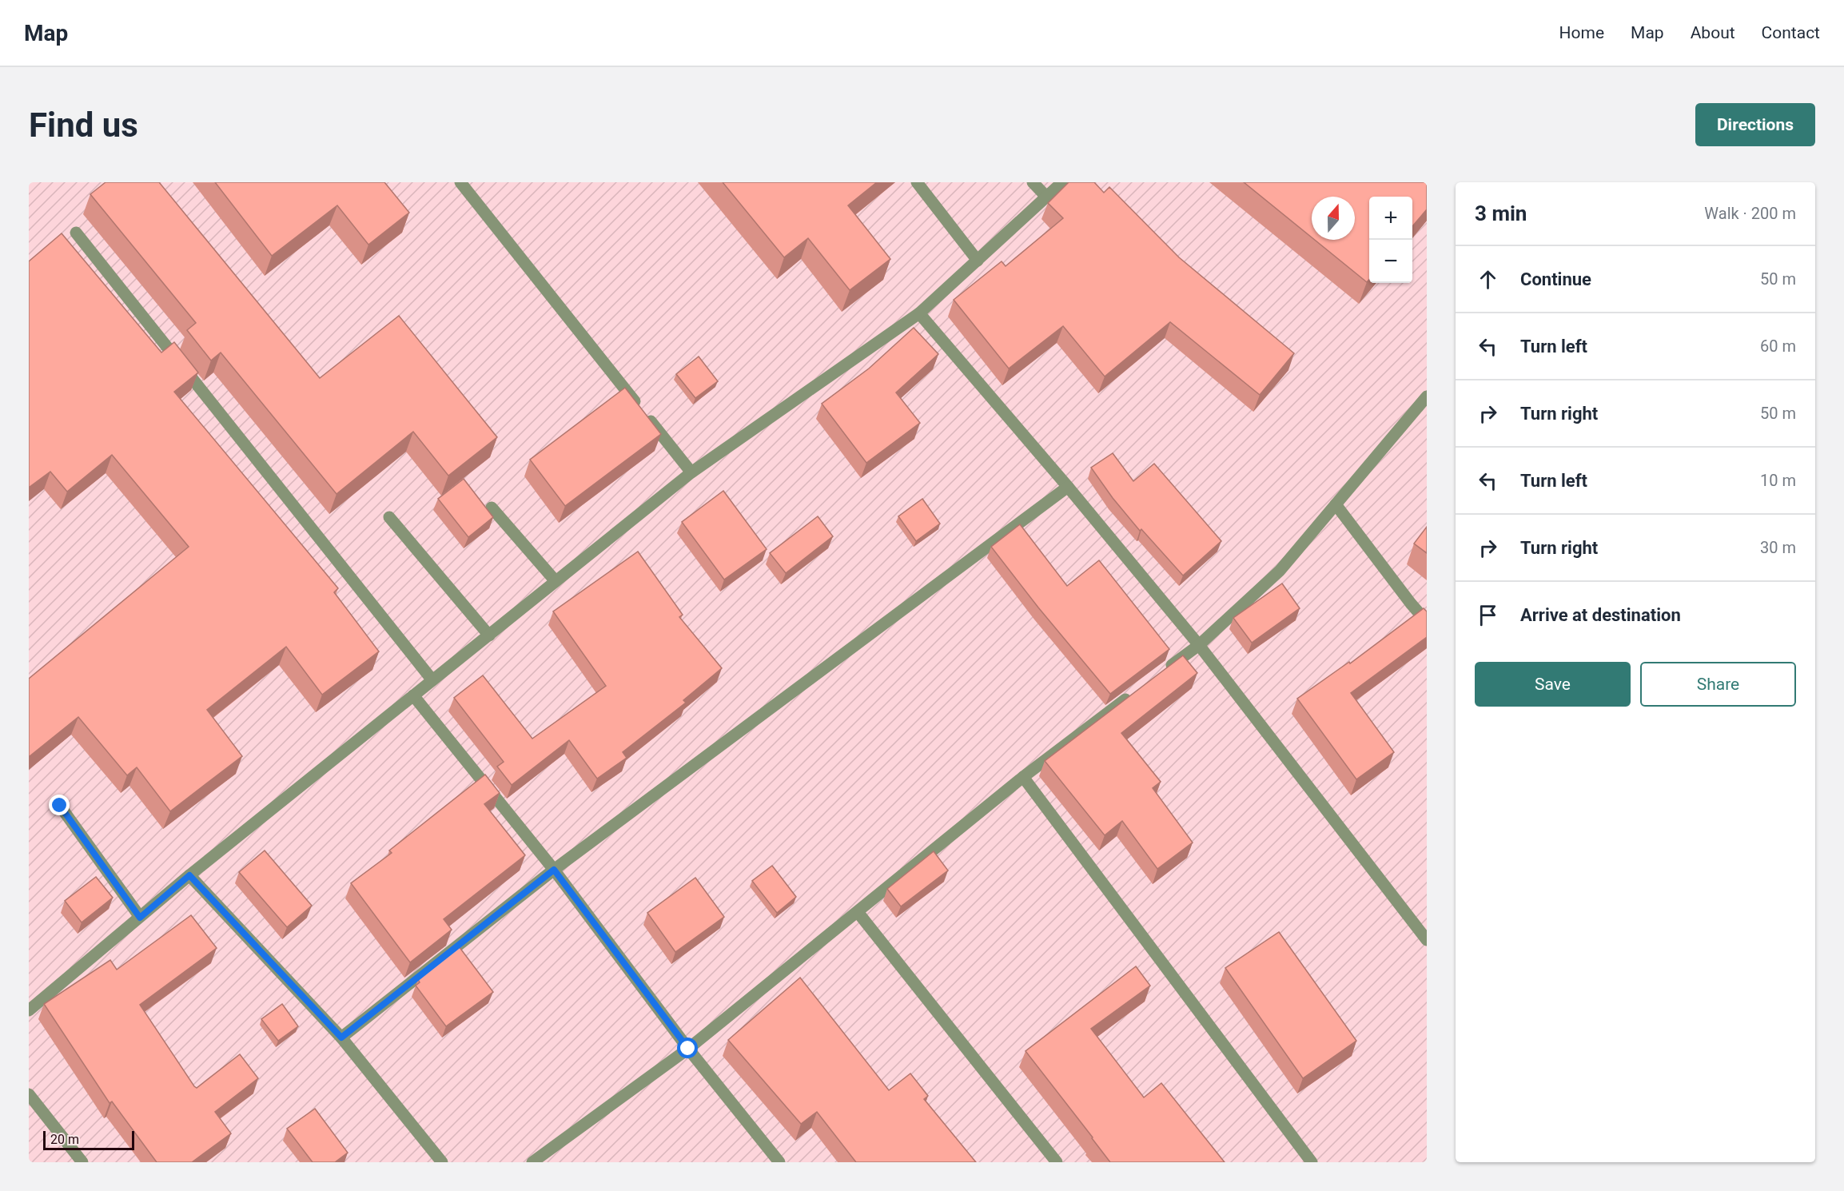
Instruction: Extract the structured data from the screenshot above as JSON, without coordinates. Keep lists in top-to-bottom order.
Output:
{
  "scale_bar": "20 m",
  "north": "top",
  "page": {
    "header": "Map",
    "nav": [
      "Home",
      "Map",
      "About",
      "Contact"
    ],
    "buttons": [
      "Directions",
      ["Save", "Share"]
    ],
    "title": "Find us",
    "heading": ["3 min", "Walk · 200 m"],
    "map_buttons": ["+", "−"],
    "list": [
      ["Continue", "50 m"],
      ["Turn left", "60 m"],
      ["Turn right", "50 m"],
      ["Turn left", "10 m"],
      ["Turn right", "30 m"],
      "Arrive at destination"
    ],
    "scale": "20 m"
  }
}
